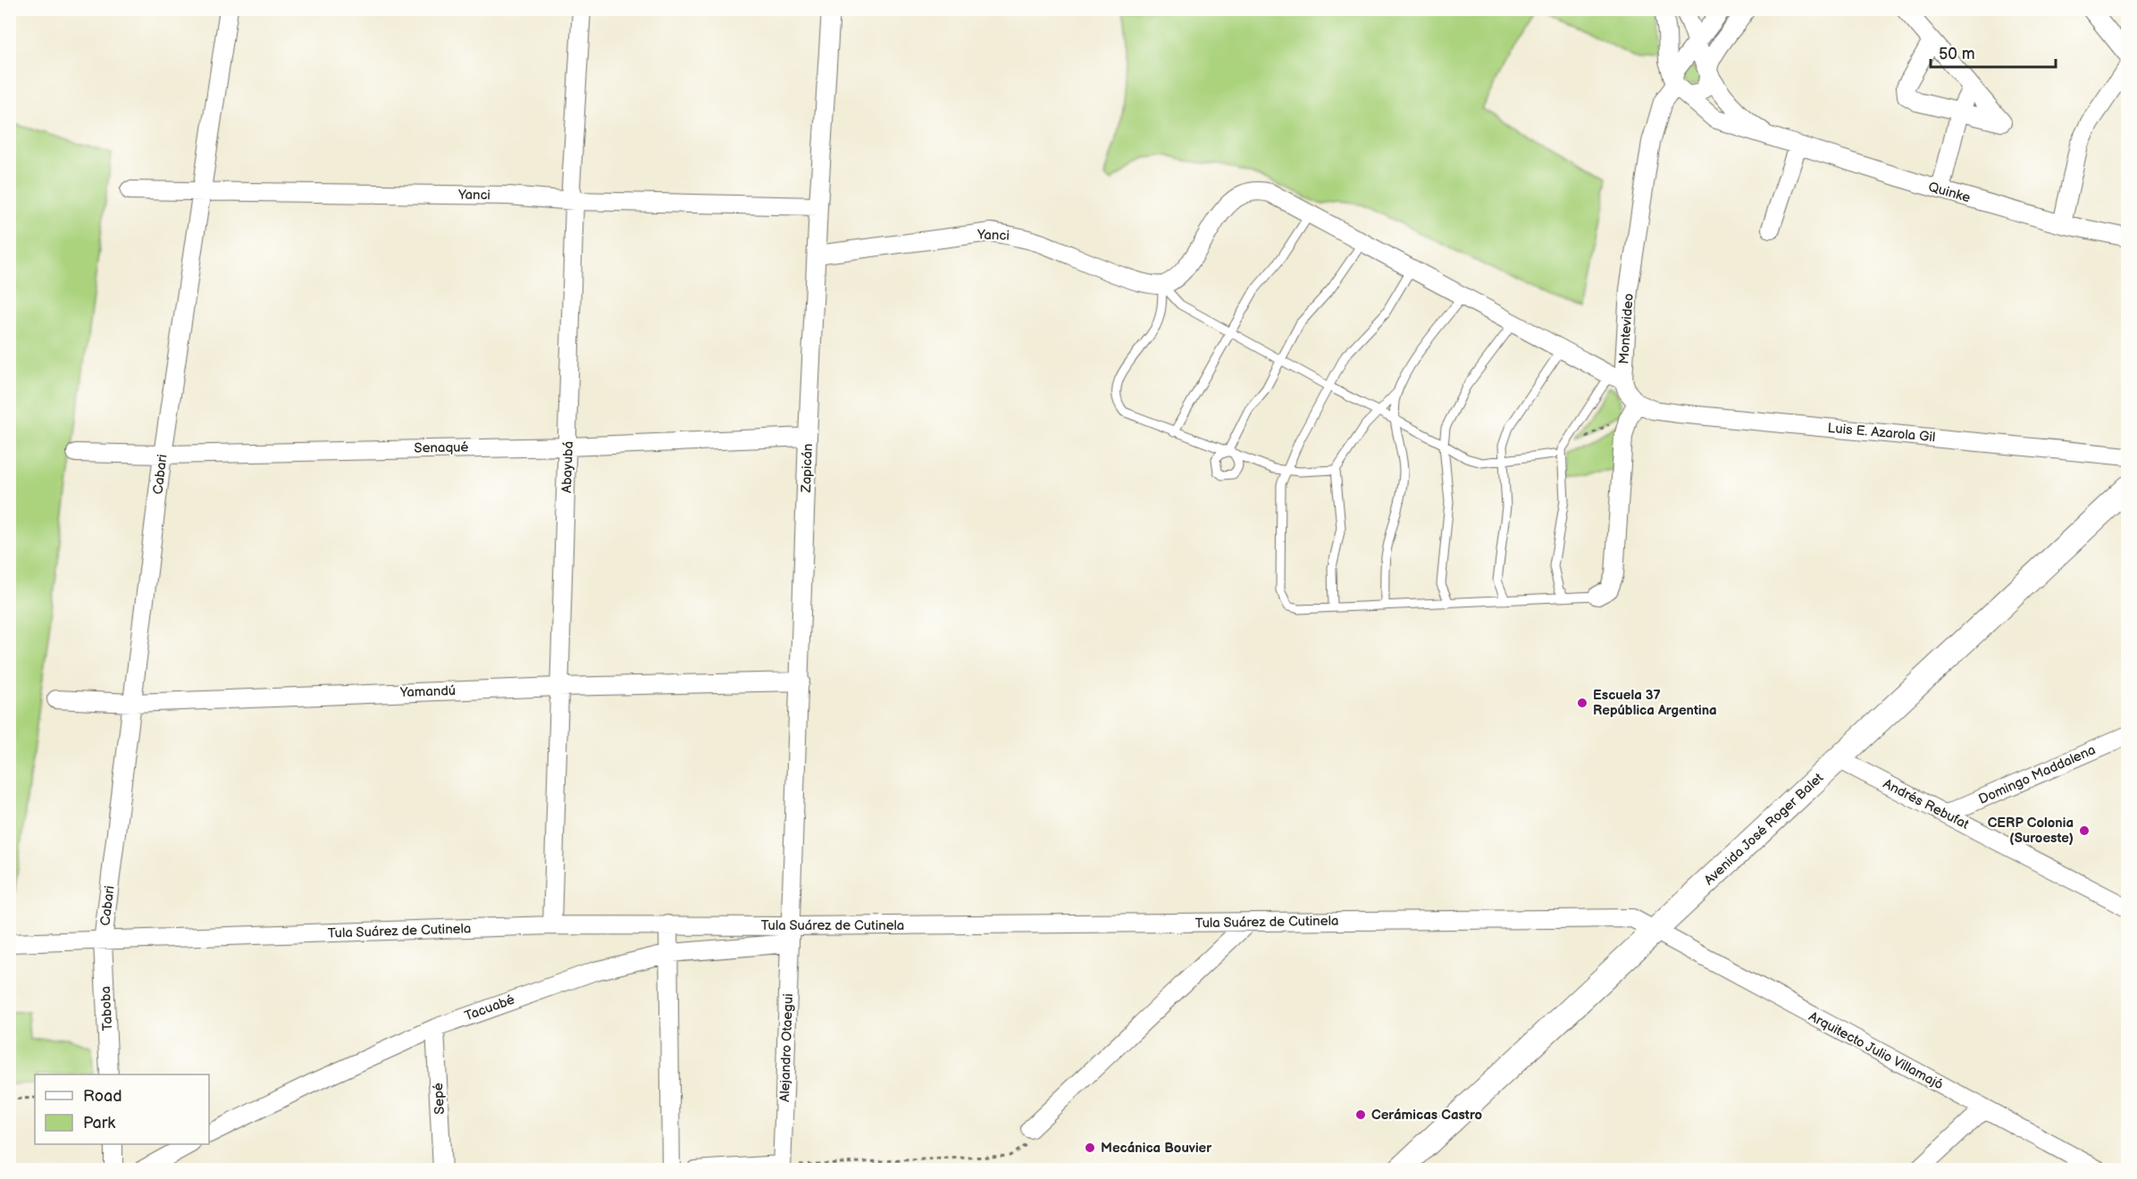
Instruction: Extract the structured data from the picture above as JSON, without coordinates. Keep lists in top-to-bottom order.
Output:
{
  "streets": {
    "street": [
      "Quinke",
      "Yanci",
      "Montevideo",
      "Luis E. Azarola Gil",
      "Senaqué",
      "Abayubá",
      "Zapicán",
      "Cabari",
      "Yamandú",
      "Domingo Maddalena",
      "Andrés Rebufat",
      "Avenida José Roger Balet",
      "Tula Suárez de Cutinela",
      "Tacuabé",
      "Taboba",
      "Alejandro Otaegui",
      "Arquitecto Julio Villamajó",
      "Sepé"
    ]
  },
  "crossings": [
    ["Quinke", "Montevideo"],
    ["Yanci", "Abayubá"],
    ["Yanci", "Zapicán"],
    ["Yanci", "Cabari"],
    ["Montevideo", "Luis E. Azarola Gil"],
    ["Senaqué", "Abayubá"],
    ["Senaqué", "Zapicán"],
    ["Senaqué", "Cabari"],
    ["Abayubá", "Yamandú"],
    ["Abayubá", "Tula Suárez de Cutinela"],
    ["Zapicán", "Yamandú"],
    ["Zapicán", "Tula Suárez de Cutinela"],
    ["Zapicán", "Tacuabé"],
    ["Zapicán", "Alejandro Otaegui"],
    ["Cabari", "Yamandú"],
    ["Cabari", "Tula Suárez de Cutinela"],
    ["Cabari", "Taboba"],
    ["Domingo Maddalena", "Andrés Rebufat"],
    ["Andrés Rebufat", "Avenida José Roger Balet"],
    ["Avenida José Roger Balet", "Tula Suárez de Cutinela"],
    ["Avenida José Roger Balet", "Arquitecto Julio Villamajó"],
    ["Tula Suárez de Cutinela", "Tacuabé"],
    ["Tula Suárez de Cutinela", "Taboba"],
    ["Tula Suárez de Cutinela", "Alejandro Otaegui"],
    ["Tula Suárez de Cutinela", "Arquitecto Julio Villamajó"],
    ["Tacuabé", "Alejandro Otaegui"],
    ["Tacuabé", "Sepé"]
  ],
  "places": [
    "Escuela 37 República Argentina",
    "CERP Colonia (Suroeste)",
    "Cerámicas Castro",
    "Mecánica Bouvier"
  ],
  "legend": ["Road", "Park"],
  "scale_bar": "50 m"
}
